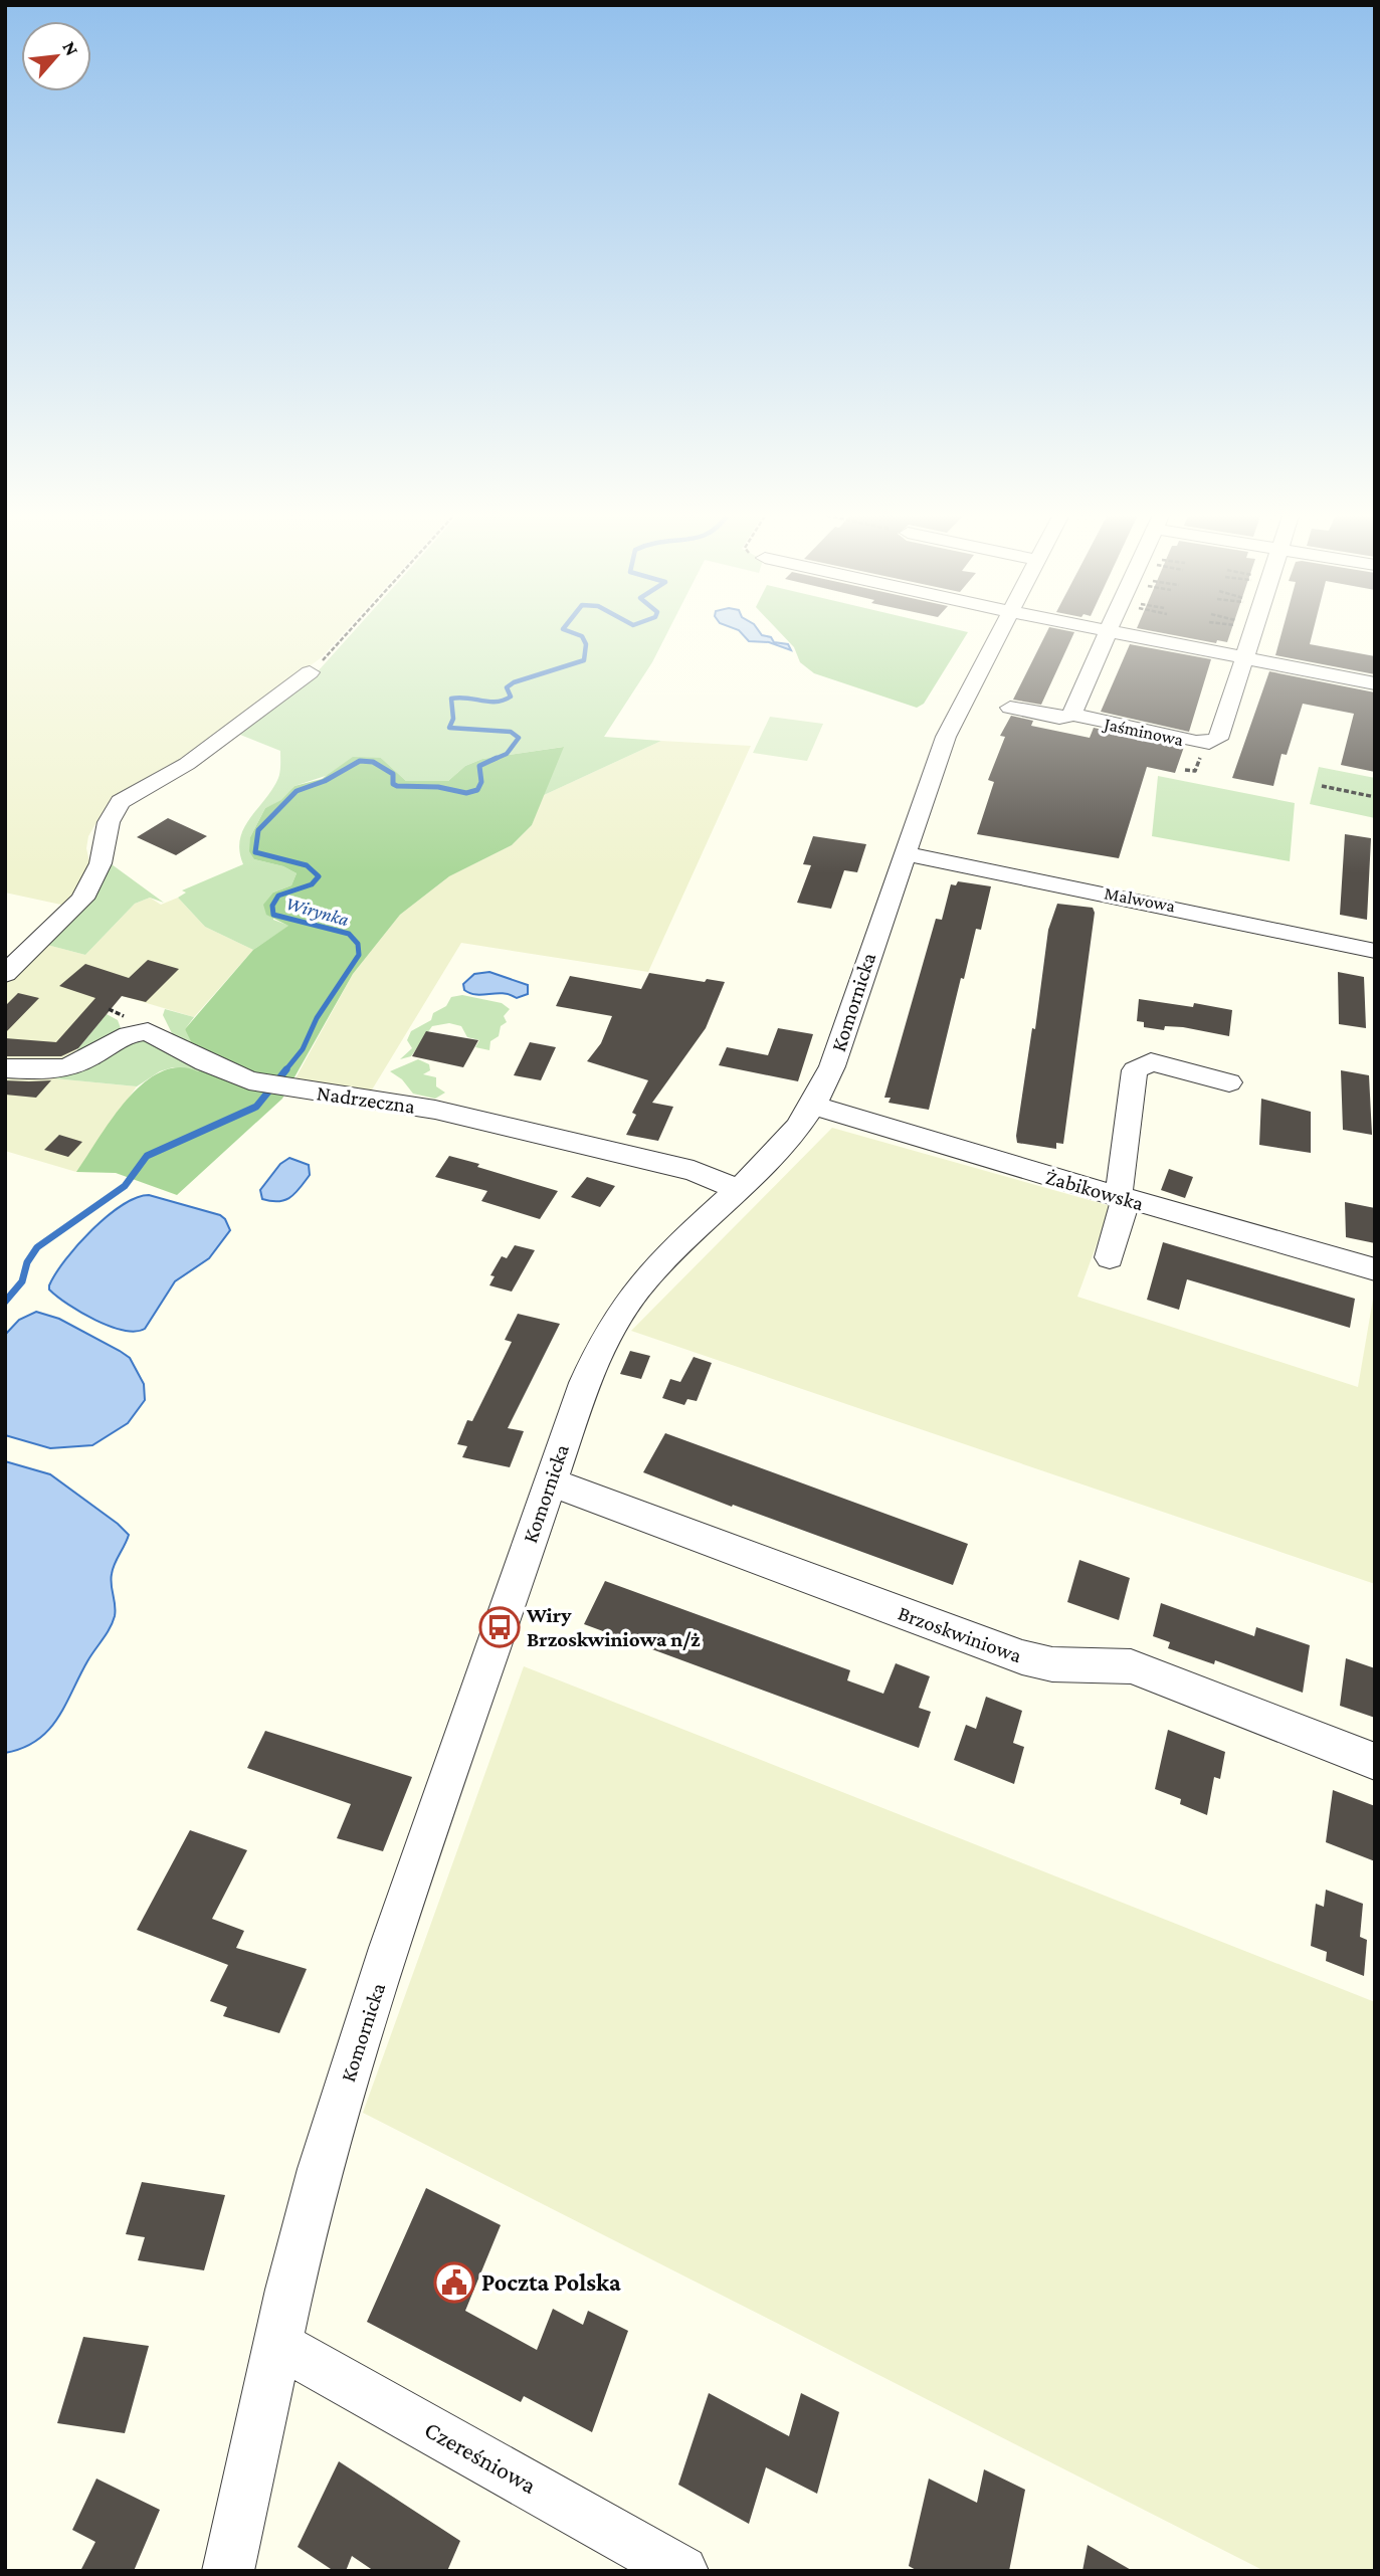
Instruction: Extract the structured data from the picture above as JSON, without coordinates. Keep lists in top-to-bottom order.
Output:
{
  "streets": {
    "street": [
      "Jaśminowa",
      "Malwowa",
      "Komornicka",
      "Nadrzeczna",
      "Żabikowska",
      "Brzoskwiniowa",
      "Czereśniowa"
    ]
  },
  "crossings": [
    ["Malwowa", "Komornicka"],
    ["Komornicka", "Nadrzeczna"],
    ["Komornicka", "Żabikowska"],
    ["Komornicka", "Brzoskwiniowa"],
    ["Komornicka", "Czereśniowa"]
  ],
  "water": ["Wirynka"],
  "places": {
    "bus stop": ["Wiry Brzoskwiniowa n/ż"],
    "public building": ["Poczta Polska"]
  },
  "north": "top right"
}
